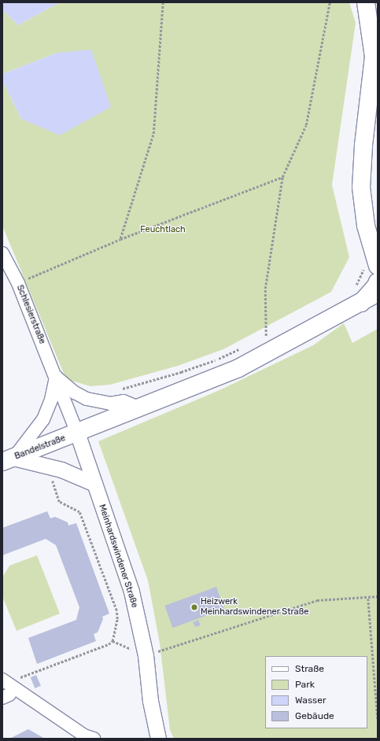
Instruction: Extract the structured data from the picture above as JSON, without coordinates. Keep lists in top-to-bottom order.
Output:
{
  "streets": {
    "main road": ["Bandelstraße"],
    "street": ["Schlesierstraße", "Meinhardswindener Straße"]
  },
  "crossings": [
    ["Schlesierstraße", "Bandelstraße"],
    ["Schlesierstraße", "Meinhardswindener Straße"],
    ["Bandelstraße", "Meinhardswindener Straße"]
  ],
  "parks": ["Feuchtlach"],
  "places": ["Heizwerk Meinhardswindener Straße"],
  "legend": [
    "Straße",
    "Park",
    "Wasser",
    "Gebäude"
  ]
}
